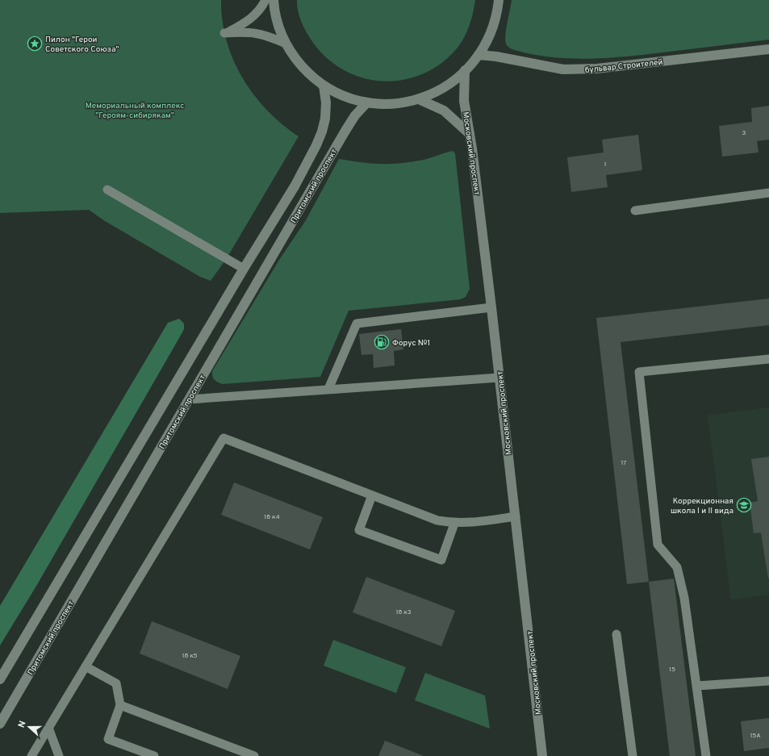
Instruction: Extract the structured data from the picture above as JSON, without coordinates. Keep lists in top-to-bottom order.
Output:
{
  "streets": {
    "main road": ["бульвар Строителей", "Московский проспект", "Притомский проспект"]
  },
  "parks": ["Мемориальный комплекс \"Героям-сибирякам\""],
  "places": {
    "place": ["Пилон \"Герои Советского Союза\""],
    "fuel station": ["Форус №1"],
    "school or university": ["Коррекционная школа I и II вида"]
  },
  "house_numbers": [
    "3",
    "1",
    "17",
    "18 к4",
    "18 к3",
    "18 к5",
    "15",
    "15А"
  ],
  "north": "left"
}
